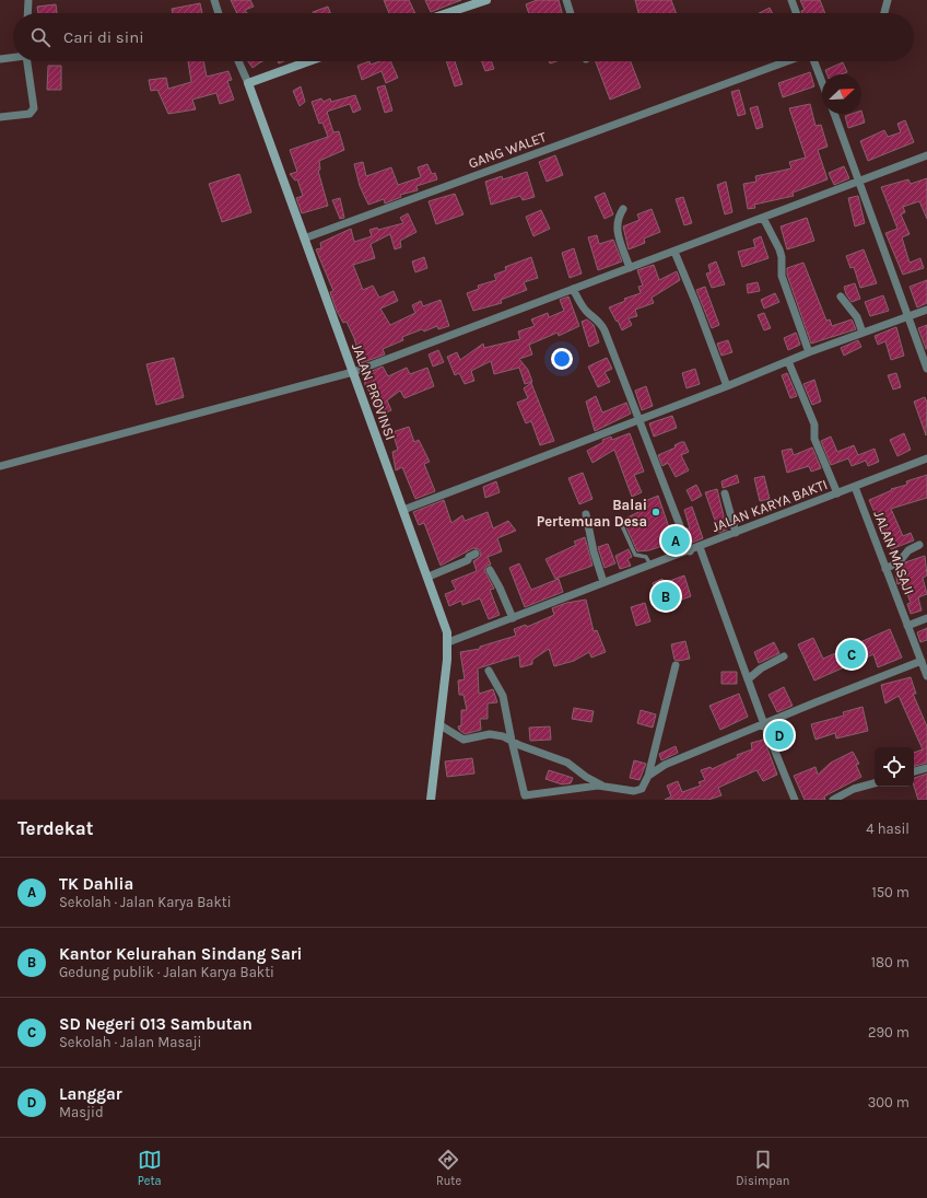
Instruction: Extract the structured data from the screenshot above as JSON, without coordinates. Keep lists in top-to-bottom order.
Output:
{
  "streets": {
    "main road": ["JALAN PROVINSI"],
    "street": ["GANG WALET", "JALAN KARYA BAKTI", "JALAN MASAJI"]
  },
  "crossings": [
    ["GANG WALET", "JALAN PROVINSI"],
    ["JALAN PROVINSI", "JALAN KARYA BAKTI"],
    ["JALAN KARYA BAKTI", "JALAN MASAJI"]
  ],
  "places": ["Balai Pertemuan Desa"],
  "north": "top right",
  "page": {
    "search": "Cari di sini",
    "pins": [
      "A",
      "B",
      "C",
      "D"
    ],
    "heading": ["Terdekat", "4 hasil"],
    "list": [
      {
        "mark": "A",
        "name": "TK Dahlia",
        "note": "Sekolah · Jalan Karya Bakti",
        "value": "150 m"
      },
      {
        "mark": "B",
        "name": "Kantor Kelurahan Sindang Sari",
        "note": "Gedung publik · Jalan Karya Bakti",
        "value": "180 m"
      },
      {
        "mark": "C",
        "name": "SD Negeri 013 Sambutan",
        "note": "Sekolah · Jalan Masaji",
        "value": "290 m"
      },
      {
        "mark": "D",
        "name": "Langgar",
        "note": "Masjid",
        "value": "300 m"
      }
    ],
    "nav": ["Peta", "Rute", "Disimpan"]
  }
}
